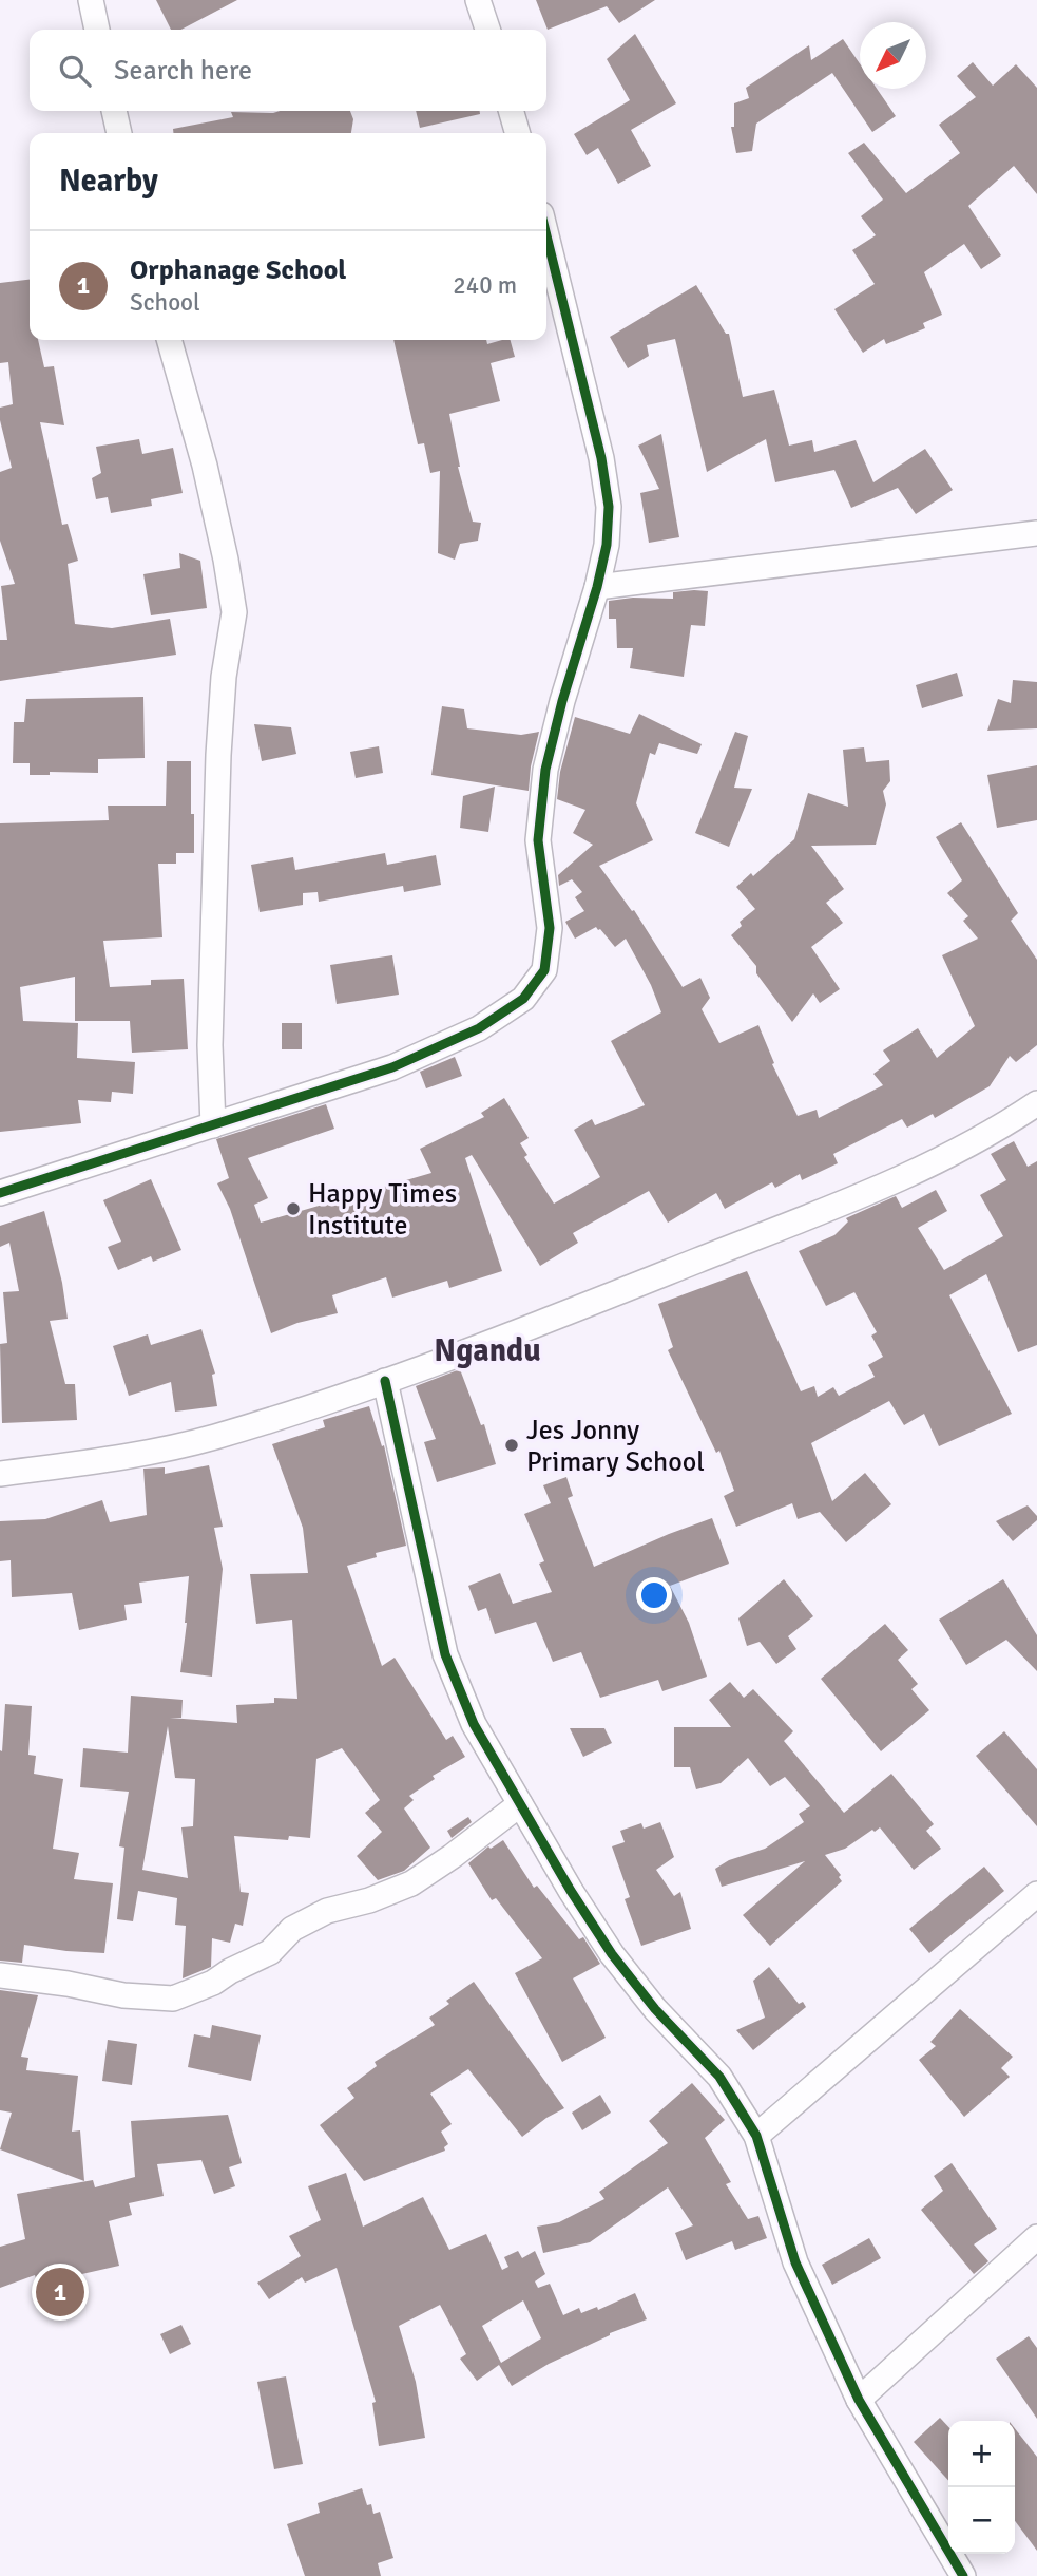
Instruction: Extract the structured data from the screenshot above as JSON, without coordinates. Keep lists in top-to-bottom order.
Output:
{
  "districts": ["Ngandu"],
  "places": ["Happy Times Institute", "Jes Jonny Primary School"],
  "north": "bottom left",
  "page": {
    "search": "Search here",
    "heading": "Nearby",
    "list": [
      {
        "mark": "1",
        "name": "Orphanage School",
        "note": "School",
        "value": "240 m"
      }
    ],
    "pins": "1",
    "map_buttons": ["+", "−"]
  }
}
